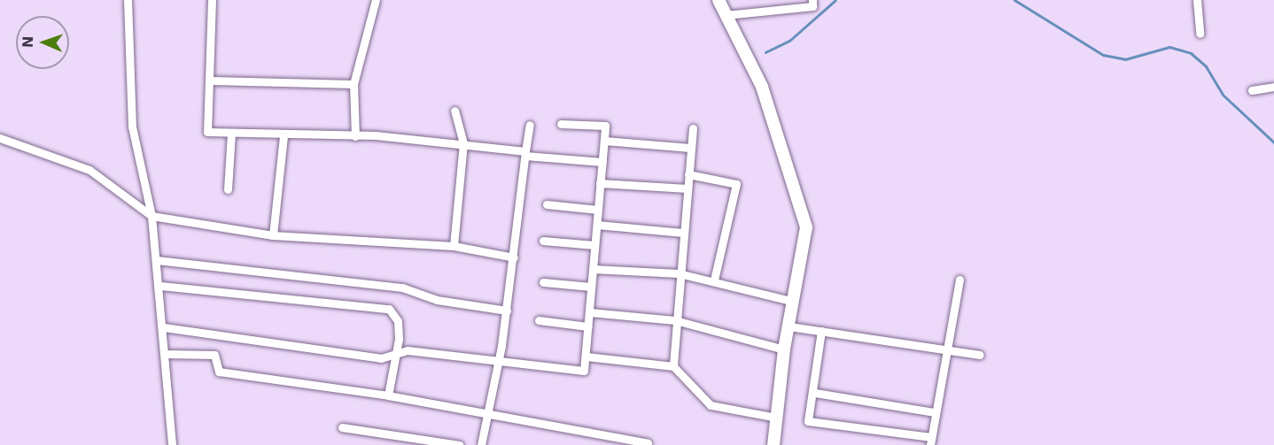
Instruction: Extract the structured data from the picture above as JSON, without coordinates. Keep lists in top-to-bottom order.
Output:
{
  "north": "left"
}
